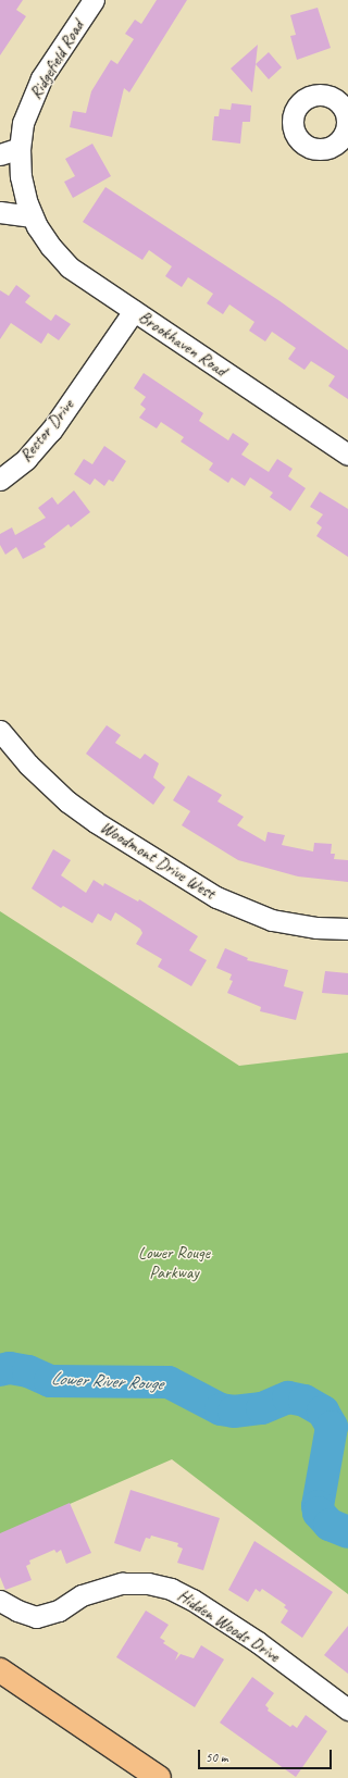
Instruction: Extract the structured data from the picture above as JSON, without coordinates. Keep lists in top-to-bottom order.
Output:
{
  "streets": {
    "street": [
      "Ridgefield Road",
      "Brookhaven Road",
      "Rector Drive",
      "Woodmont Drive West",
      "Hidden Woods Drive"
    ]
  },
  "crossings": [
    ["Ridgefield Road", "Brookhaven Road"],
    ["Brookhaven Road", "Rector Drive"]
  ],
  "water": ["Lower River Rouge"],
  "parks": ["Lower Rouge Parkway"],
  "scale_bar": "50 m"
}
